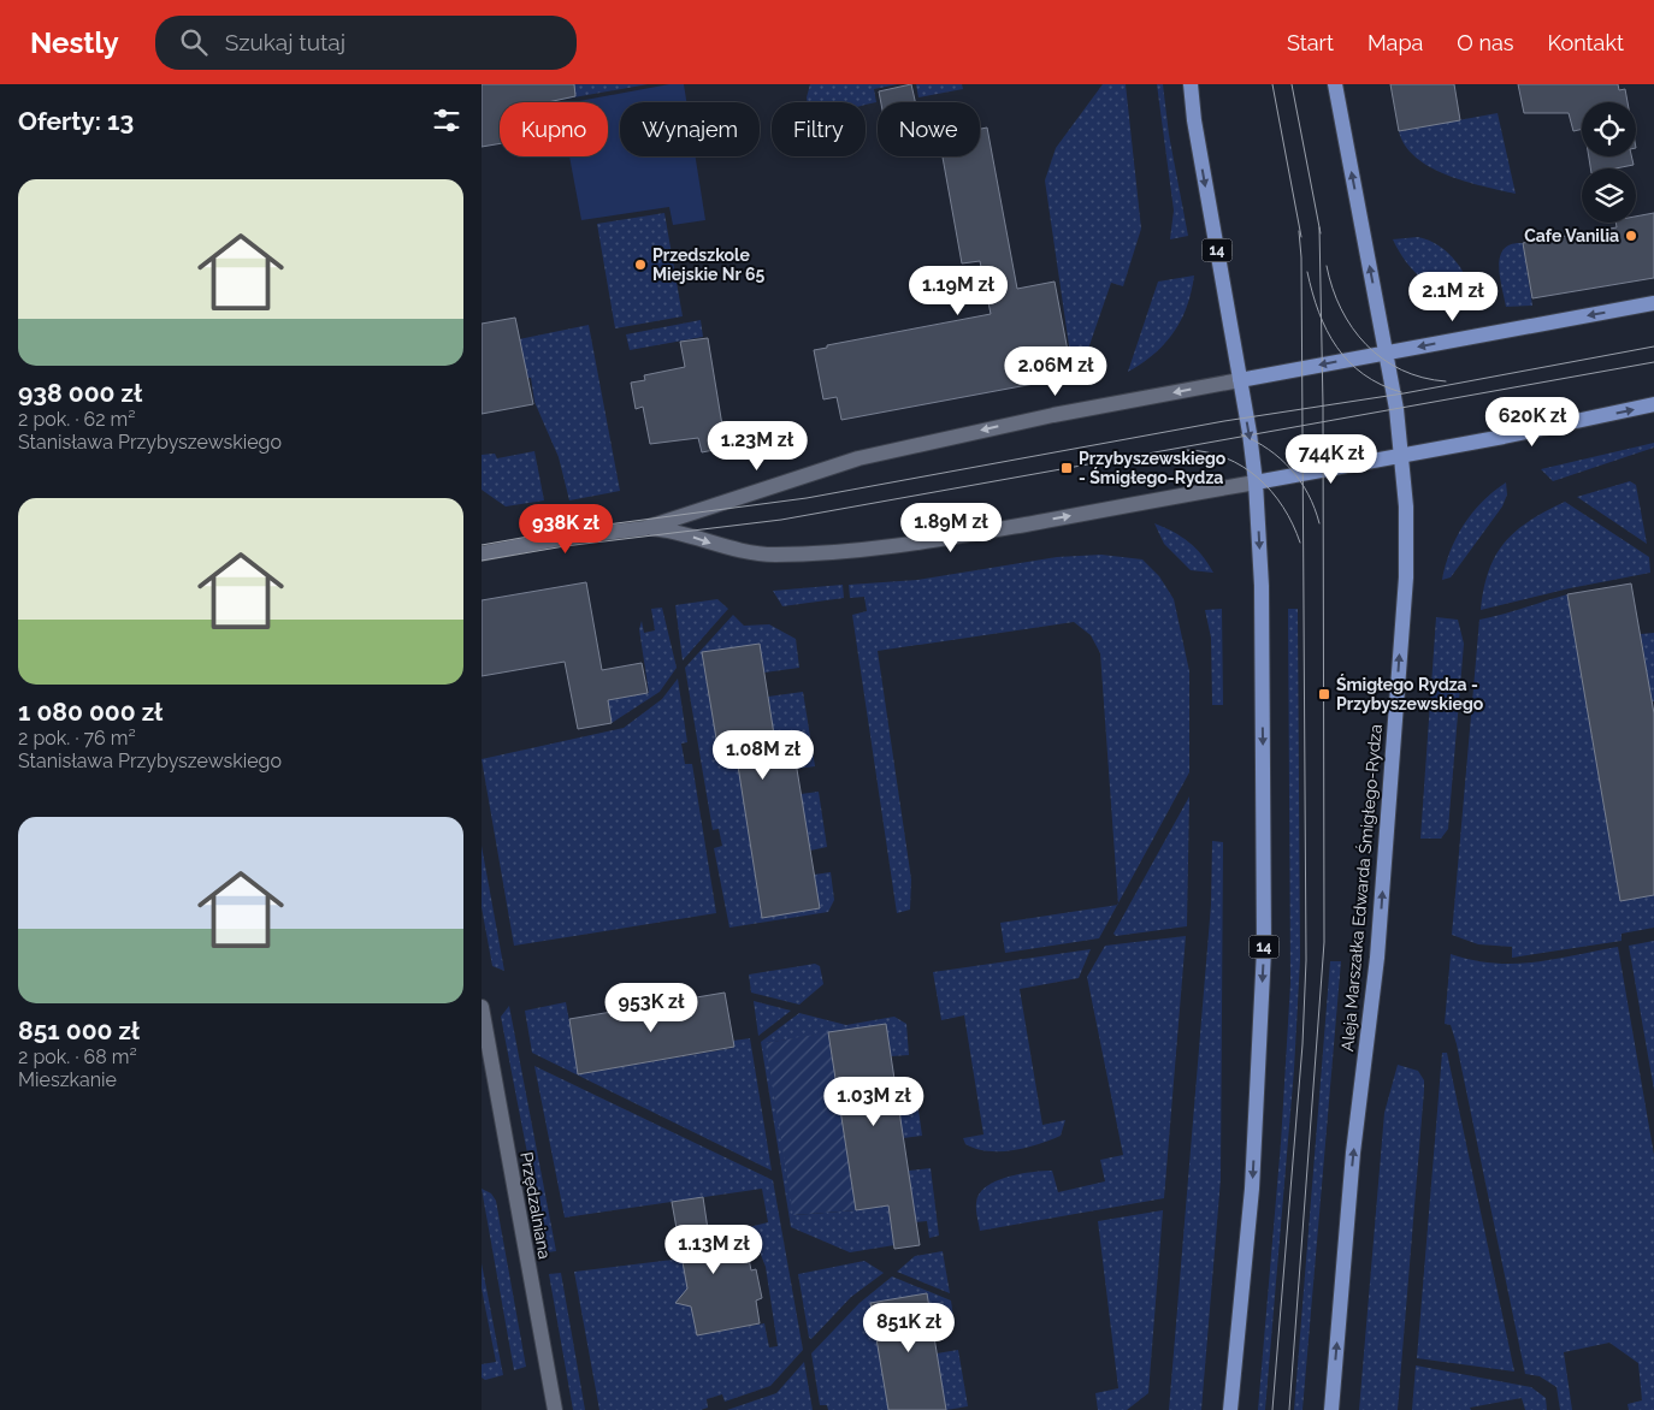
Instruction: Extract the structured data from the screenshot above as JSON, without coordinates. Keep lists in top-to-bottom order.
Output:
{
  "streets": {
    "main road": ["14", "Aleja Marszałka Edwarda Śmigłego-Rydza"],
    "street": ["Przędzalniana"]
  },
  "places": {
    "other": ["Cafe Vanilia", "Przedszkole Miejskie Nr 65"],
    "transit": ["Przybyszewskiego - Śmigłego-Rydza", "Śmigłego Rydza - Przybyszewskiego"]
  },
  "page": {
    "header": "Nestly",
    "search": "Szukaj tutaj",
    "nav": [
      "Start",
      "Mapa",
      "O nas",
      "Kontakt"
    ],
    "heading": "Oferty: 13",
    "chip": [
      "Kupno",
      "Wynajem",
      "Filtry",
      "Nowe"
    ],
    "list": [
      {
        "name": "938 000 zł",
        "note": "2 pok. · 62 m² · Stanisława Przybyszewskiego"
      },
      {
        "name": "1 080 000 zł",
        "note": "2 pok. · 76 m² · Stanisława Przybyszewskiego"
      },
      {
        "name": "851 000 zł",
        "note": "2 pok. · 68 m² · Mieszkanie"
      }
    ],
    "price": [
      "1.19M zł",
      "2.1M zł",
      "2.06M zł",
      "620K zł",
      "1.23M zł",
      "744K zł",
      "1.89M zł",
      "938K zł",
      "1.08M zł",
      "953K zł",
      "1.03M zł",
      "1.13M zł",
      "851K zł"
    ]
  }
}
